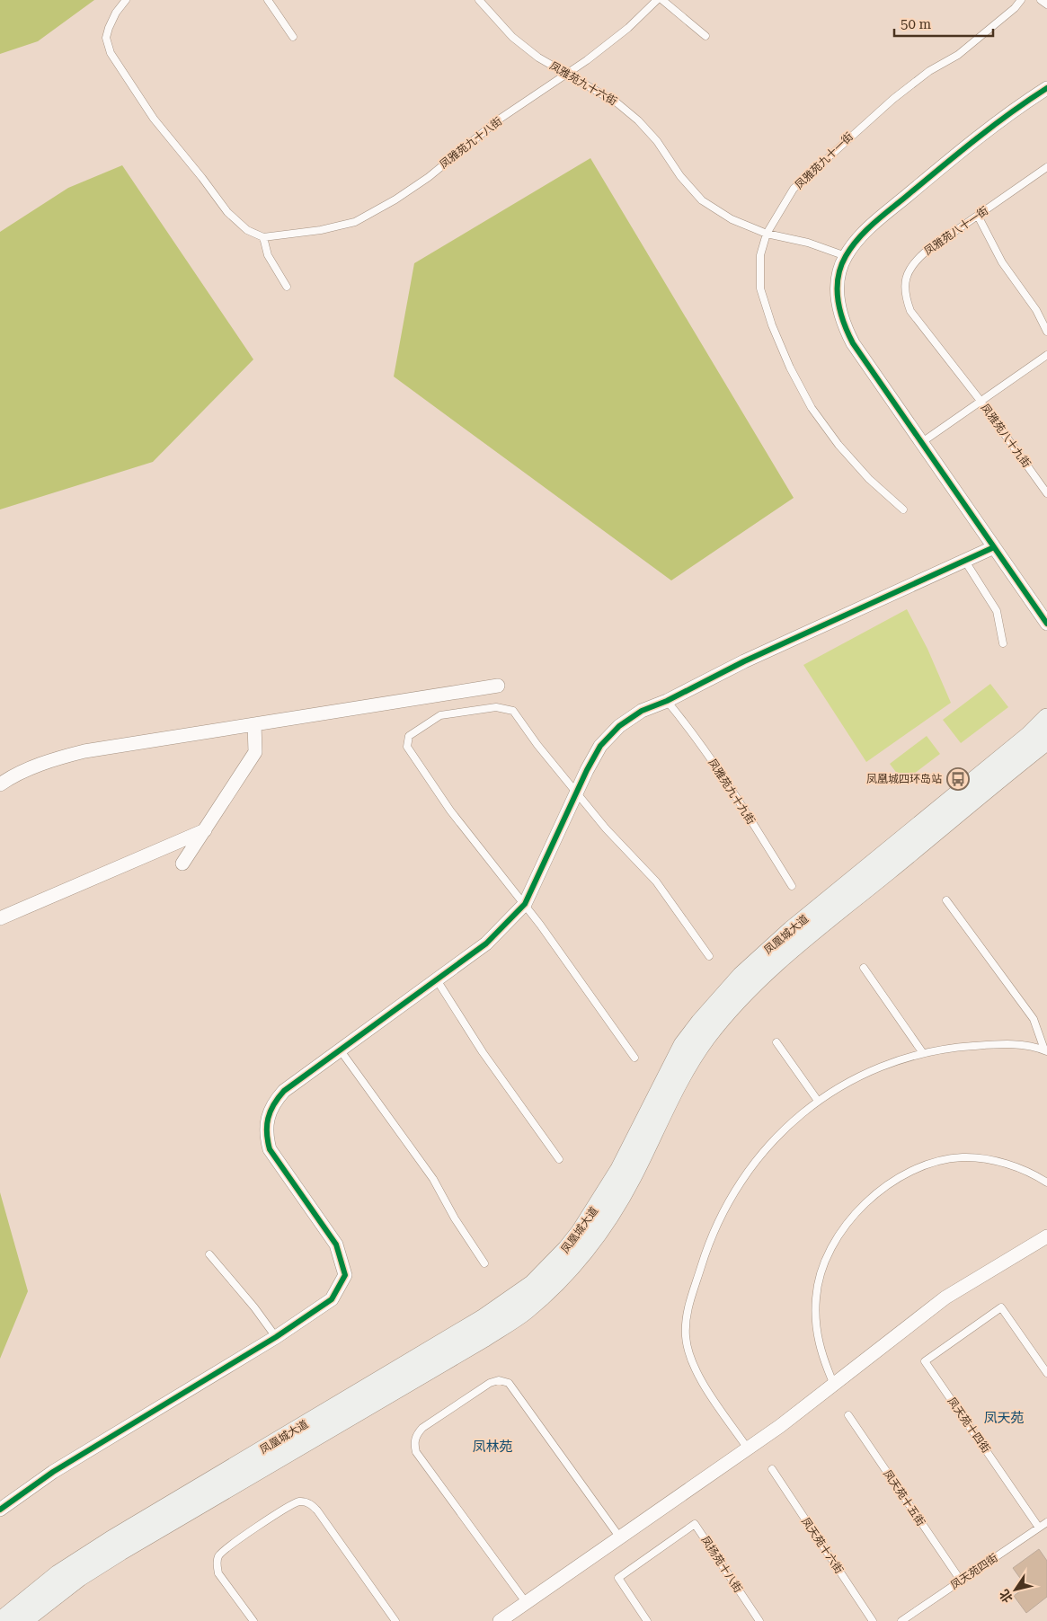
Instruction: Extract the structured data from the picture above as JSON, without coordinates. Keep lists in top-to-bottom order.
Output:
{
  "streets": {
    "main road": ["凤凰城大道"],
    "lane": [
      "凤雅苑九十六街",
      "凤雅苑九十八街",
      "凤雅苑九十一街",
      "凤雅苑八十一街",
      "凤雅苑八十九街",
      "凤雅苑九十九街",
      "凤天苑十四街",
      "凤天苑十五街",
      "凤天苑十六街",
      "凤扬苑十八街",
      "凤天苑四街"
    ]
  },
  "crossings": [
    ["凤雅苑九十六街", "凤雅苑九十八街"],
    ["凤雅苑九十六街", "凤雅苑九十一街"],
    ["凤雅苑八十一街", "凤雅苑八十九街"],
    ["凤天苑十四街", "凤天苑四街"],
    ["凤天苑十五街", "凤天苑四街"]
  ],
  "districts": ["凤天苑", "凤林苑"],
  "places": {
    "bus stop": ["凤凰城四环岛站"]
  },
  "scale_bar": "50 m",
  "north": "bottom left"
}
